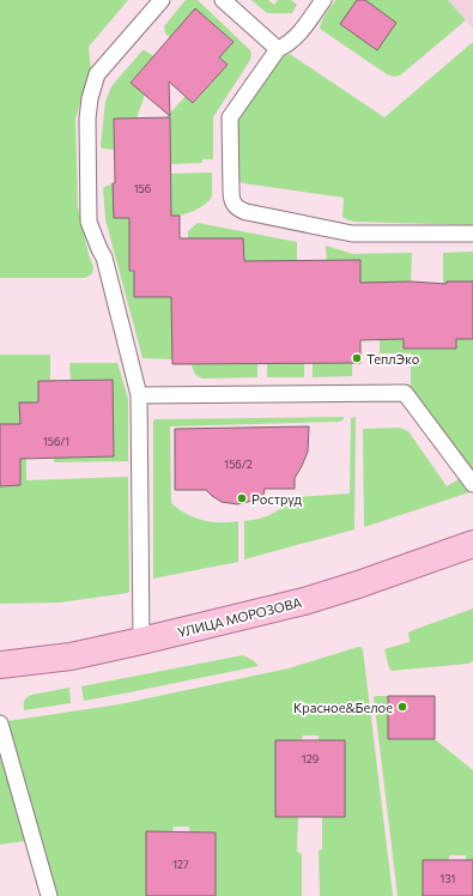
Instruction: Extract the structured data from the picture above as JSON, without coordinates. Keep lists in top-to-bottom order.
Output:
{
  "streets": {
    "main road": ["УЛИЦА МОРОЗОВА"]
  },
  "places": ["ТеплЭко", "Роструд", "Красное&Белое"],
  "house_numbers": [
    "156",
    "156/1",
    "156/2",
    "129",
    "127",
    "131"
  ]
}
